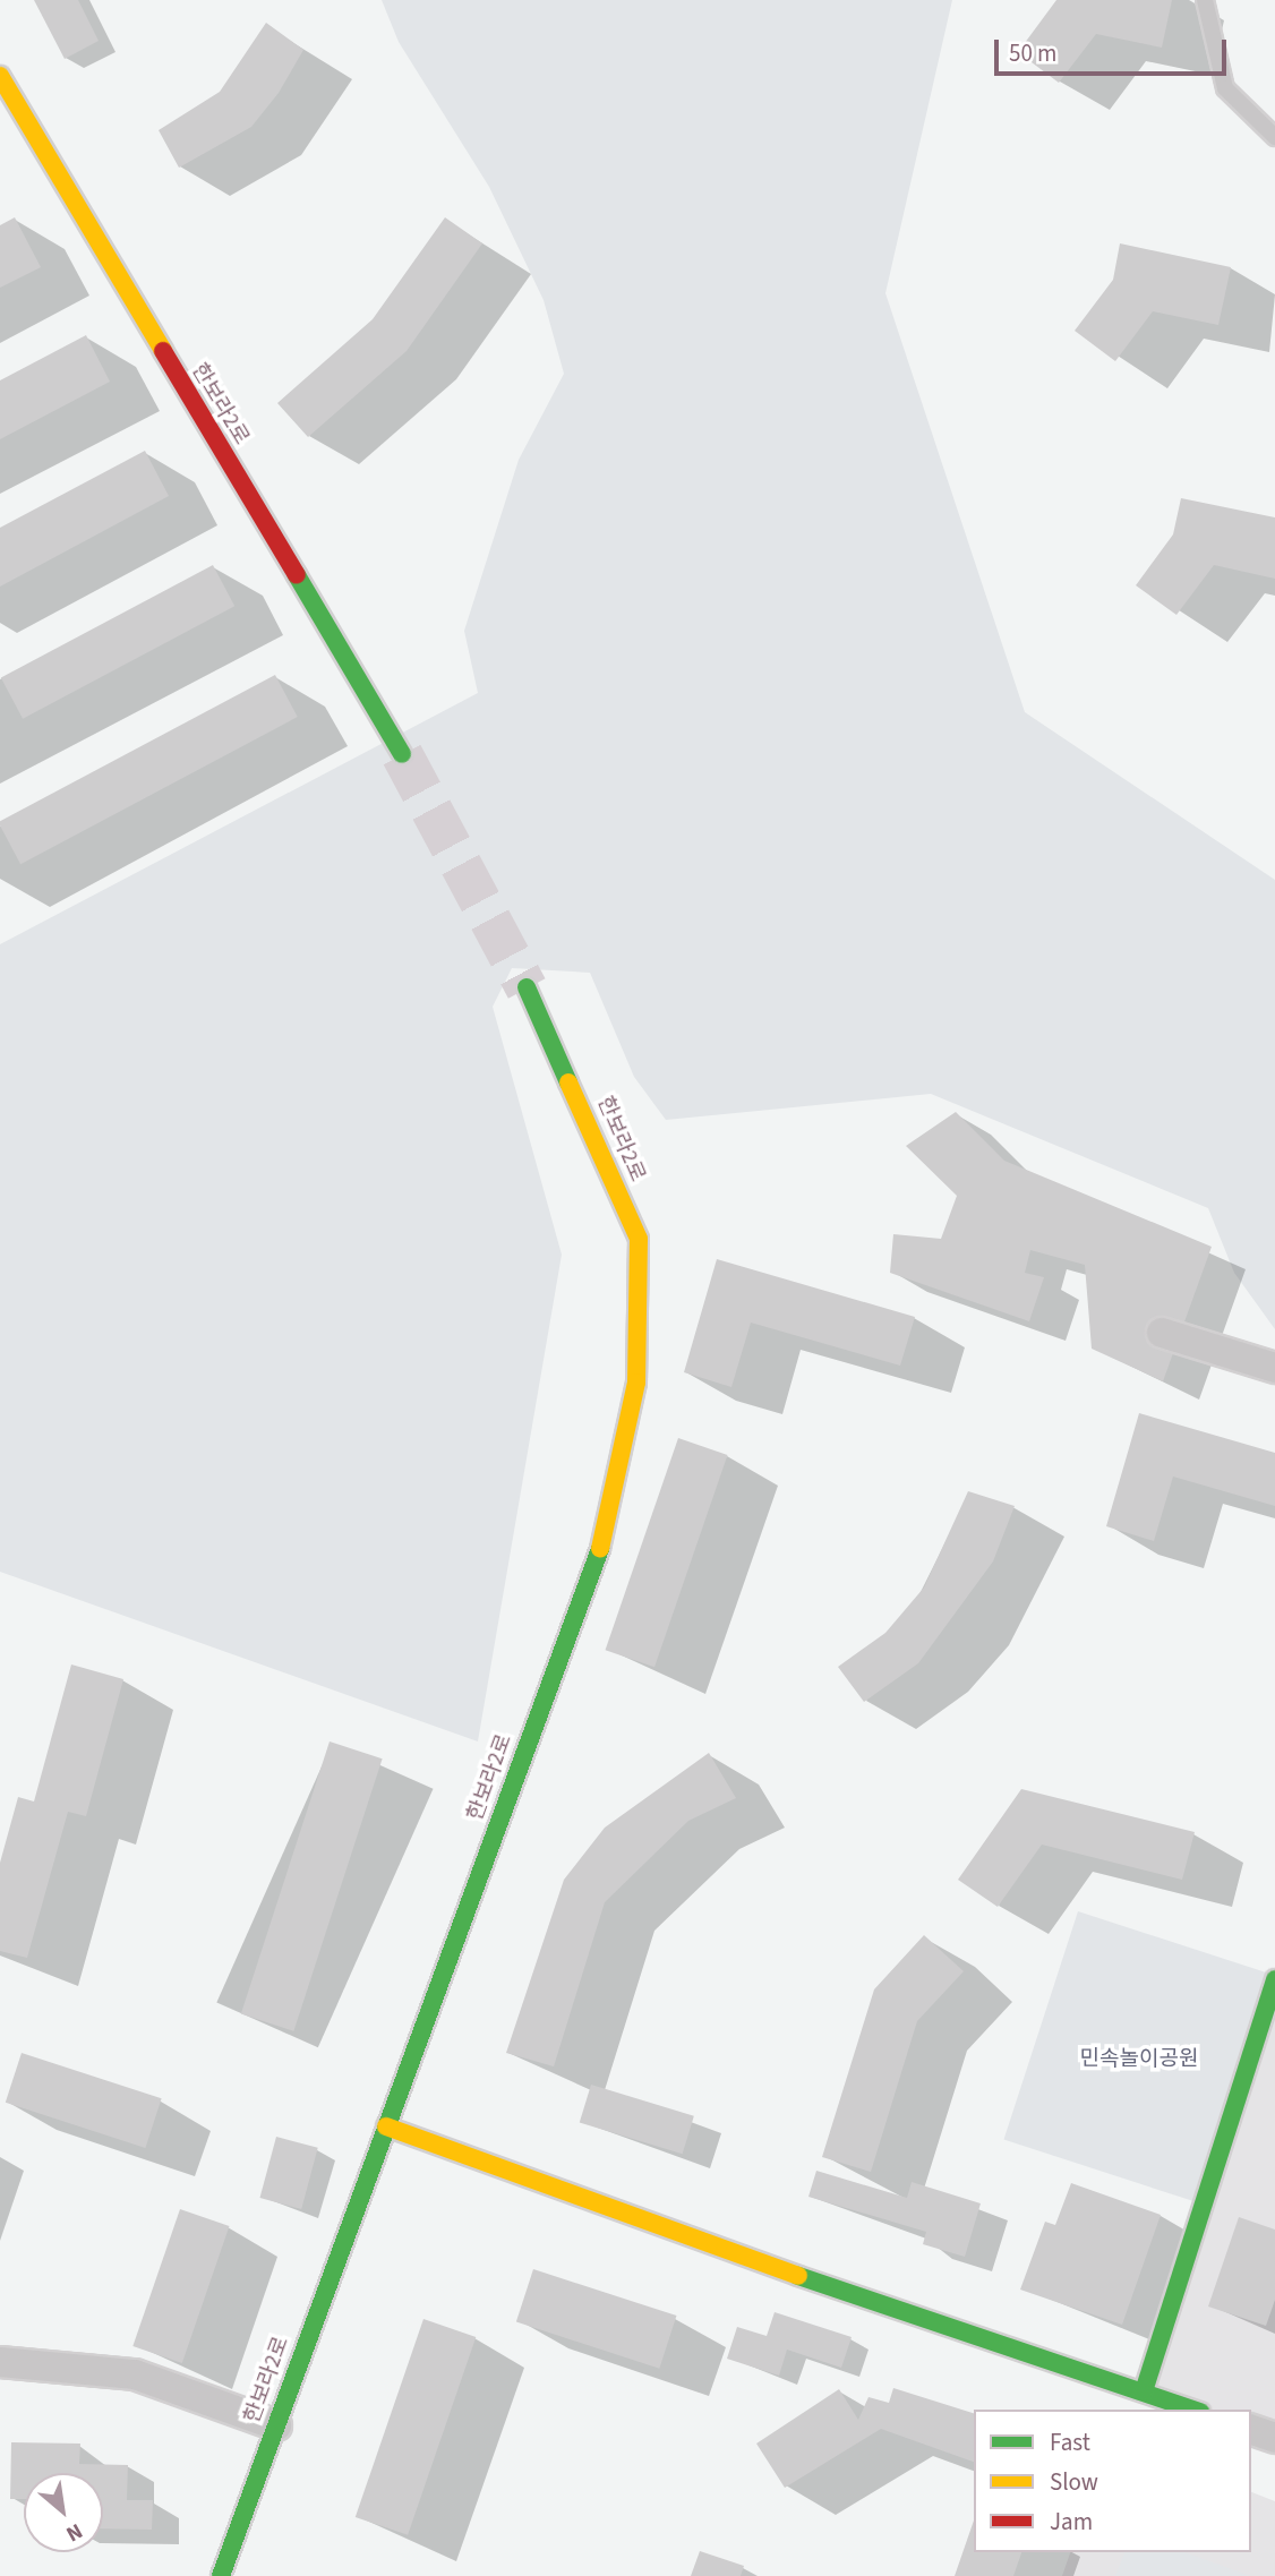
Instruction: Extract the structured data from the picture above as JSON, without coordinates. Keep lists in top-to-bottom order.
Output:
{
  "streets": {
    "street": ["한보라2로"]
  },
  "parks": ["민속놀이공원"],
  "legend": ["Fast", "Slow", "Jam"],
  "scale_bar": "50 m",
  "north": "bottom right"
}
